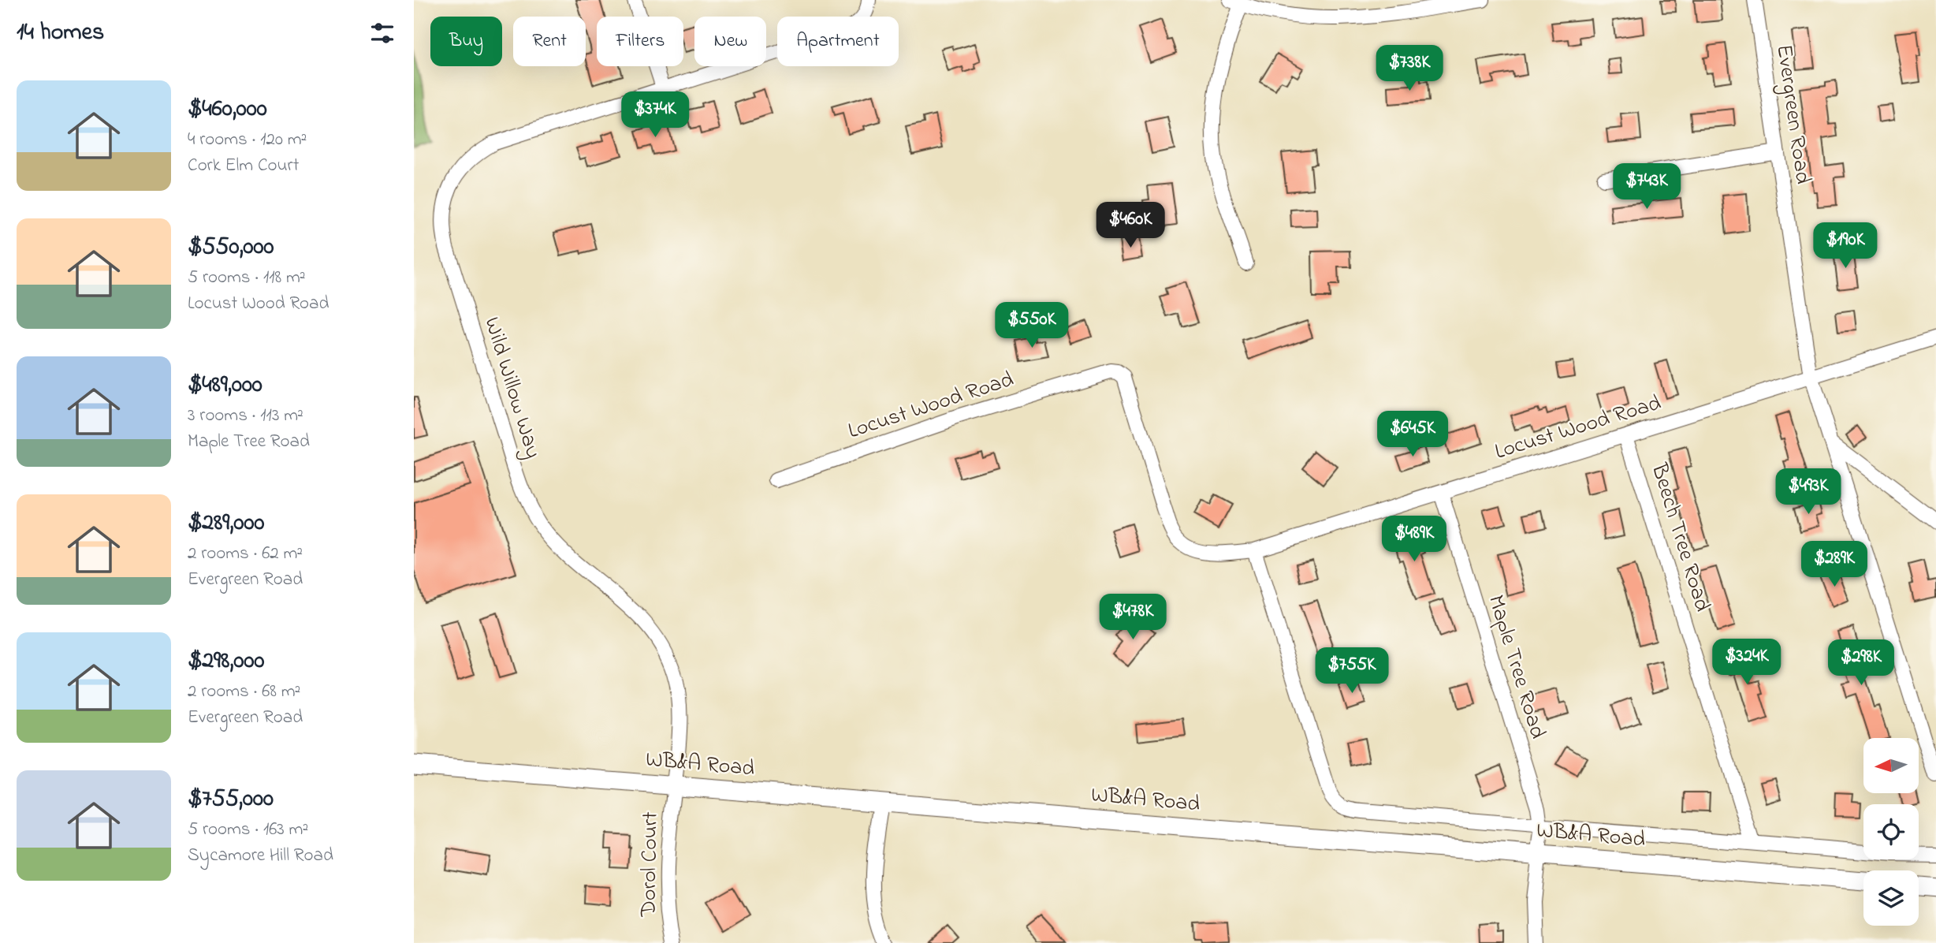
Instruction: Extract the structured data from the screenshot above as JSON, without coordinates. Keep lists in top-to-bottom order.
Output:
{
  "streets": {
    "street": [
      "Evergreen Road",
      "Wild Willow Way",
      "Locust Wood Road",
      "Beech Tree Road",
      "Maple Tree Road",
      "WB&A Road",
      "Dorol Court"
    ]
  },
  "crossings": [
    ["Evergreen Road", "Locust Wood Road"],
    ["Wild Willow Way", "WB&A Road"],
    ["Wild Willow Way", "Dorol Court"],
    ["Locust Wood Road", "Beech Tree Road"],
    ["Locust Wood Road", "Maple Tree Road"],
    ["Maple Tree Road", "WB&A Road"],
    ["WB&A Road", "Dorol Court"]
  ],
  "north": "left",
  "page": {
    "heading": "14 homes",
    "chip": [
      "Buy",
      "Rent",
      "Filters",
      "New",
      "Apartment"
    ],
    "price": [
      "$738K",
      "$374K",
      "$743K",
      "$460K",
      "$190K",
      "$550K",
      "$645K",
      "$493K",
      "$489K",
      "$289K",
      "$478K",
      "$324K",
      "$298K",
      "$755K"
    ],
    "list": [
      {
        "name": "$460,000",
        "note": "4 rooms · 120 m² · Cork Elm Court"
      },
      {
        "name": "$550,000",
        "note": "5 rooms · 118 m² · Locust Wood Road"
      },
      {
        "name": "$489,000",
        "note": "3 rooms · 113 m² · Maple Tree Road"
      },
      {
        "name": "$289,000",
        "note": "2 rooms · 62 m² · Evergreen Road"
      },
      {
        "name": "$298,000",
        "note": "2 rooms · 68 m² · Evergreen Road"
      },
      {
        "name": "$755,000",
        "note": "5 rooms · 163 m² · Sycamore Hill Road"
      }
    ]
  }
}
